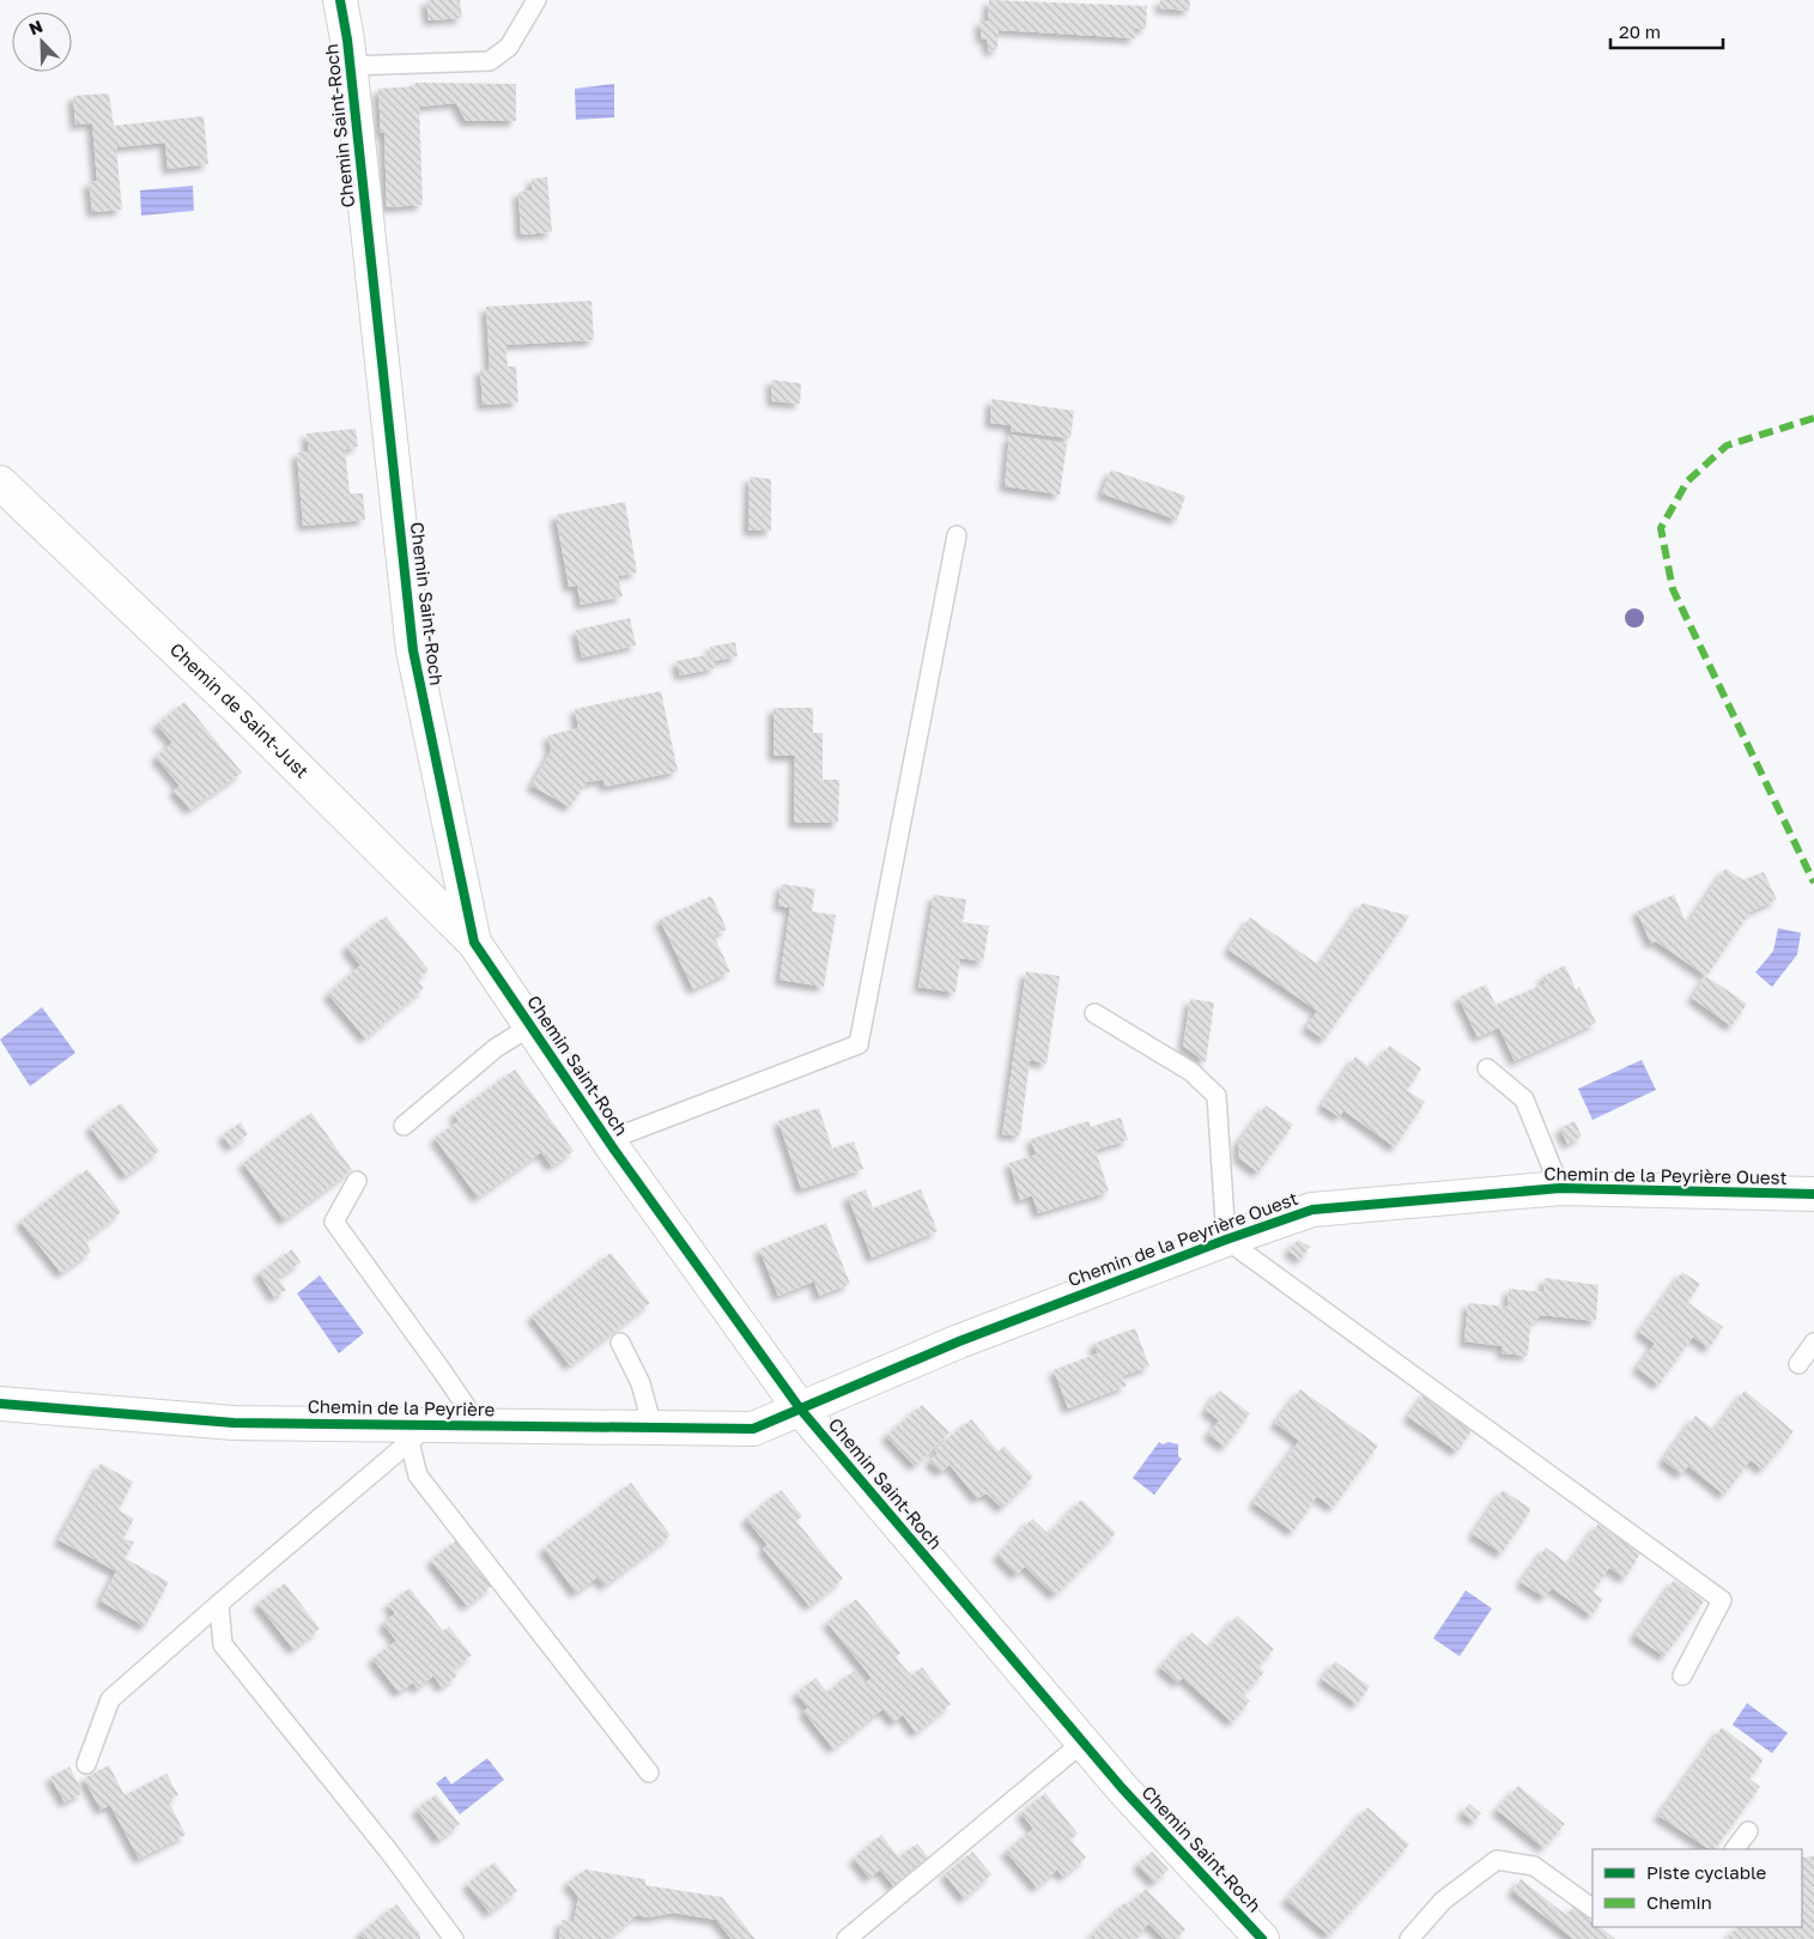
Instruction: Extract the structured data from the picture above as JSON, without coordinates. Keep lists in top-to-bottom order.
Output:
{
  "streets": {
    "street": [
      "Chemin Saint-Roch",
      "Chemin de Saint-Just",
      "Chemin de la Peyrière Ouest",
      "Chemin de la Peyrière"
    ]
  },
  "crossings": [
    ["Chemin Saint-Roch", "Chemin de Saint-Just"],
    ["Chemin Saint-Roch", "Chemin de la Peyrière Ouest"],
    ["Chemin Saint-Roch", "Chemin de la Peyrière"],
    ["Chemin de la Peyrière Ouest", "Chemin de la Peyrière"]
  ],
  "legend": ["Piste cyclable", "Chemin"],
  "scale_bar": "20 m",
  "north": "top left"
}
